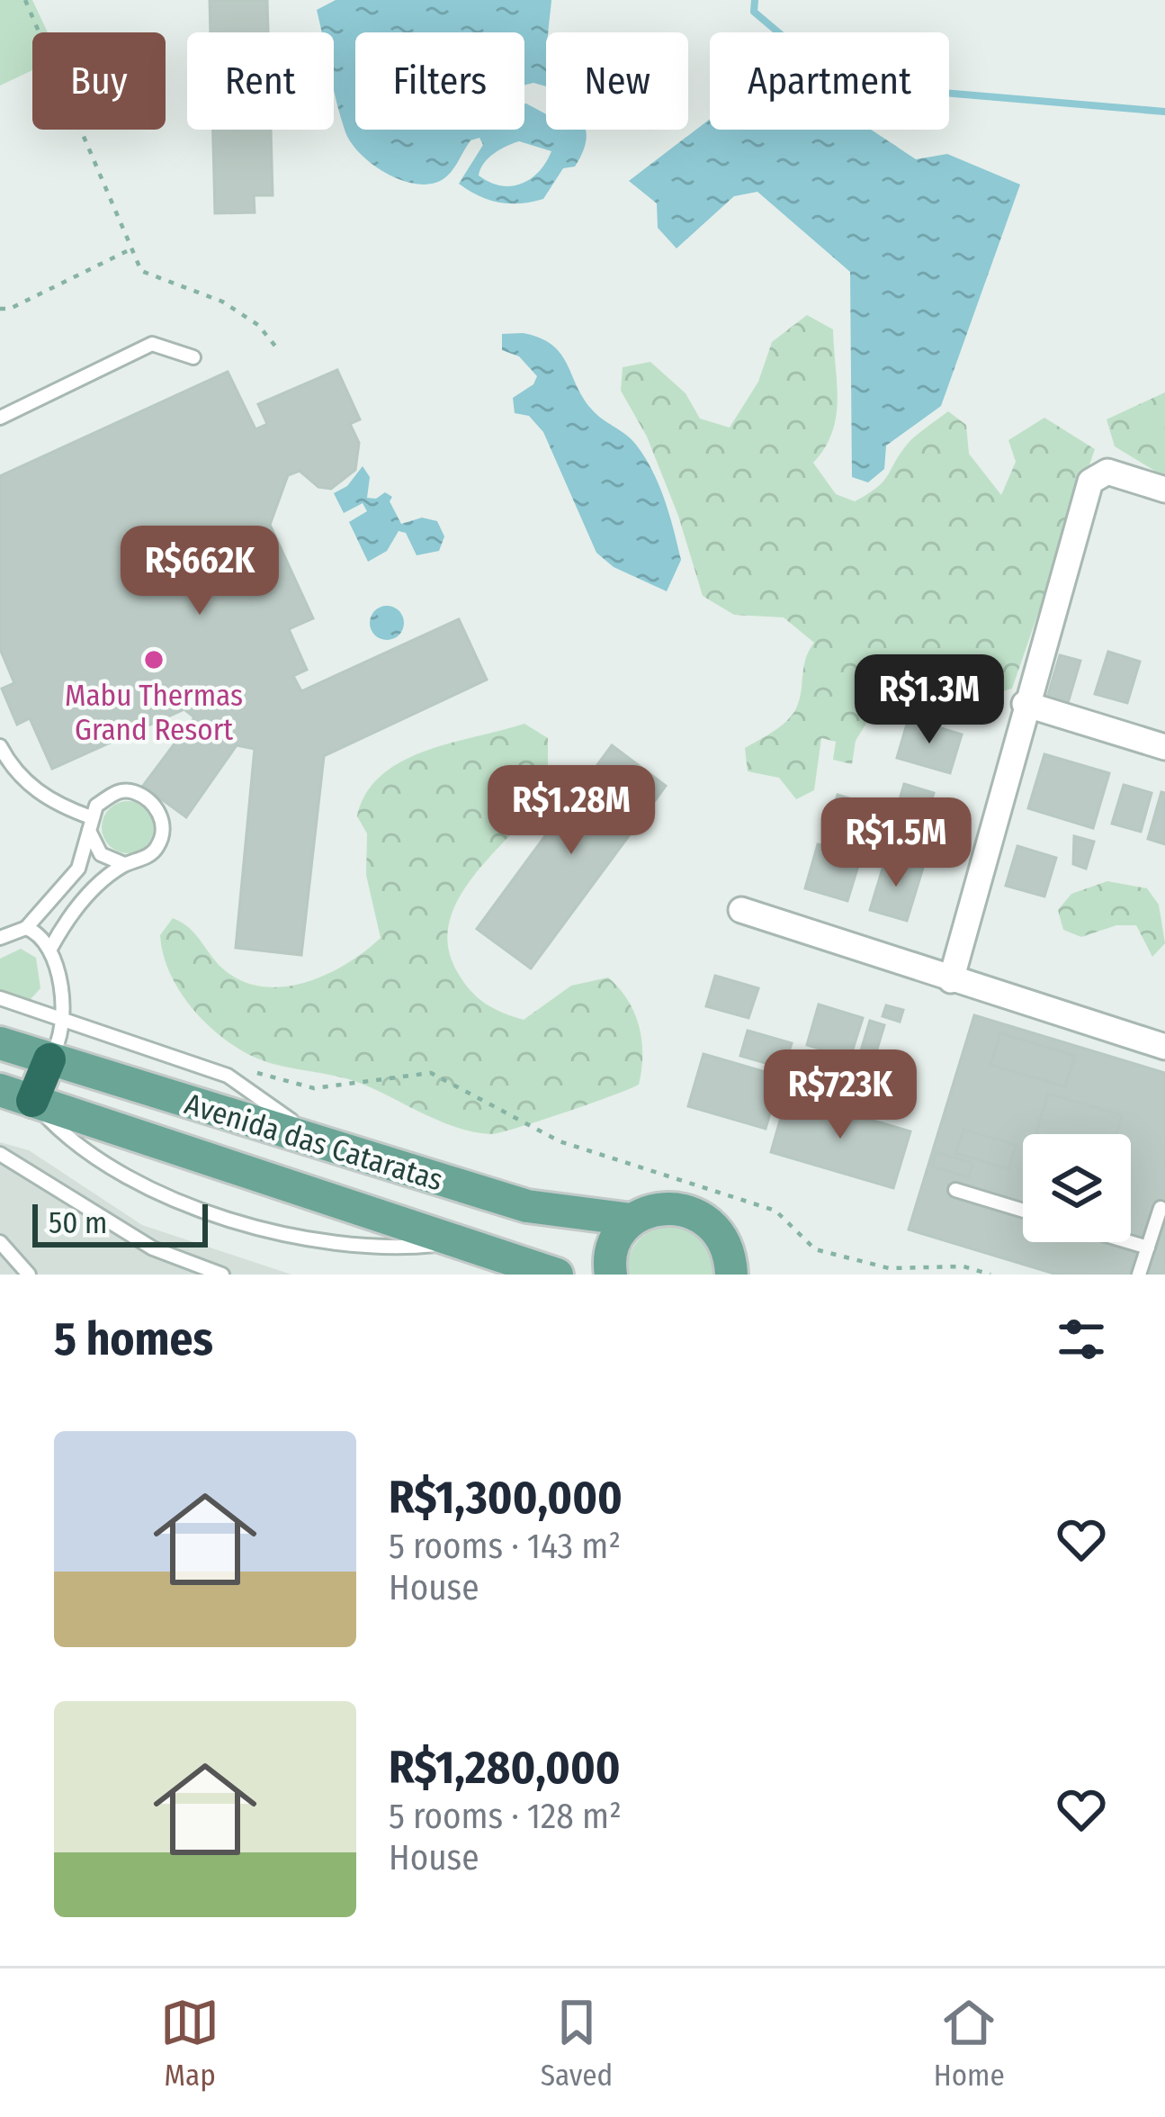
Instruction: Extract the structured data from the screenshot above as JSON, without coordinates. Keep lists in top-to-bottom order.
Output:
{
  "streets": {
    "main road": ["Avenida das Cataratas"]
  },
  "places": ["Mabu Thermas Grand Resort"],
  "scale_bar": "50 m",
  "page": {
    "chip": [
      "Buy",
      "Rent",
      "Filters",
      "New",
      "Apartment"
    ],
    "price": [
      "R$662K",
      "R$1.3M",
      "R$1.28M",
      "R$1.5M",
      "R$723K"
    ],
    "scale": "50 m",
    "heading": "5 homes",
    "list": [
      {
        "name": "R$1,300,000",
        "note": "5 rooms · 143 m² · House"
      },
      {
        "name": "R$1,280,000",
        "note": "5 rooms · 128 m² · House"
      }
    ],
    "tabs": ["Map", "Saved", "Home"]
  }
}
